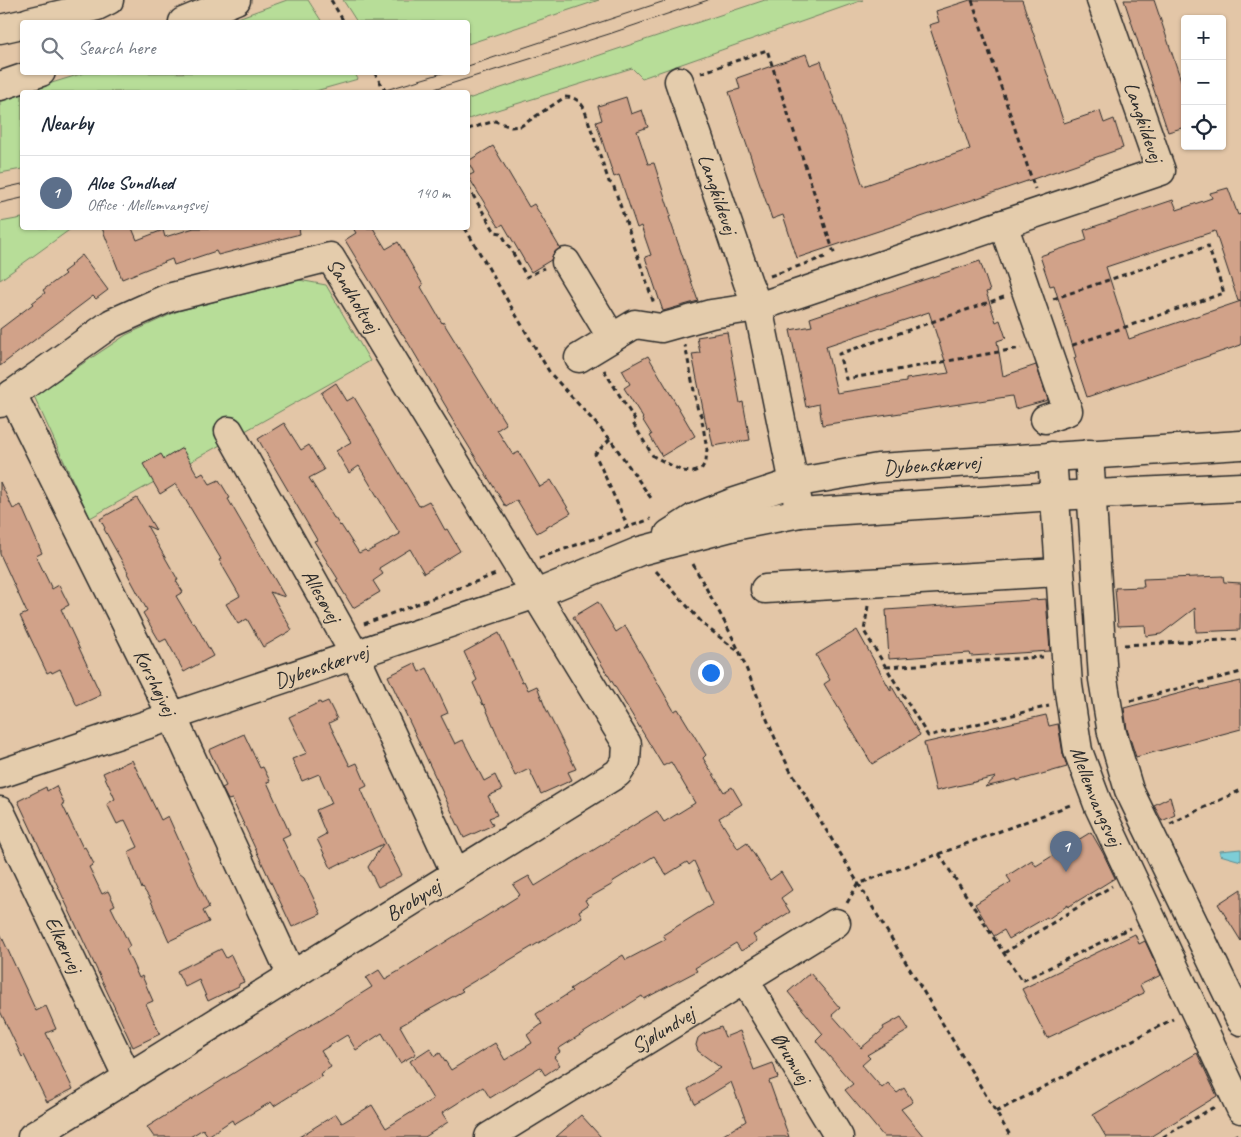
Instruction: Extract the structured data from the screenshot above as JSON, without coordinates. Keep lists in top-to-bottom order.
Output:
{
  "streets": {
    "street": [
      "Langkildevej",
      "Sandholtvej",
      "Dybenskærvej",
      "Allesøvej",
      "Korshøjvej",
      "Mellemvangsvej",
      "Brobyvej",
      "Elkærvej",
      "Sjølundvej",
      "Ørumvej"
    ]
  },
  "crossings": [
    ["Langkildevej", "Dybenskærvej"],
    ["Sandholtvej", "Dybenskærvej"],
    ["Sandholtvej", "Korshøjvej"],
    ["Sandholtvej", "Brobyvej"],
    ["Dybenskærvej", "Allesøvej"],
    ["Dybenskærvej", "Korshøjvej"],
    ["Dybenskærvej", "Mellemvangsvej"],
    ["Dybenskærvej", "Brobyvej"],
    ["Allesøvej", "Brobyvej"],
    ["Korshøjvej", "Brobyvej"],
    ["Brobyvej", "Elkærvej"],
    ["Sjølundvej", "Ørumvej"]
  ],
  "page": {
    "map_buttons": ["+", "−"],
    "search": "Search here",
    "heading": "Nearby",
    "list": [
      {
        "mark": "1",
        "name": "Aloe Sundhed",
        "note": "Office · Mellemvangsvej",
        "value": "140 m"
      }
    ],
    "pins": "1"
  }
}
